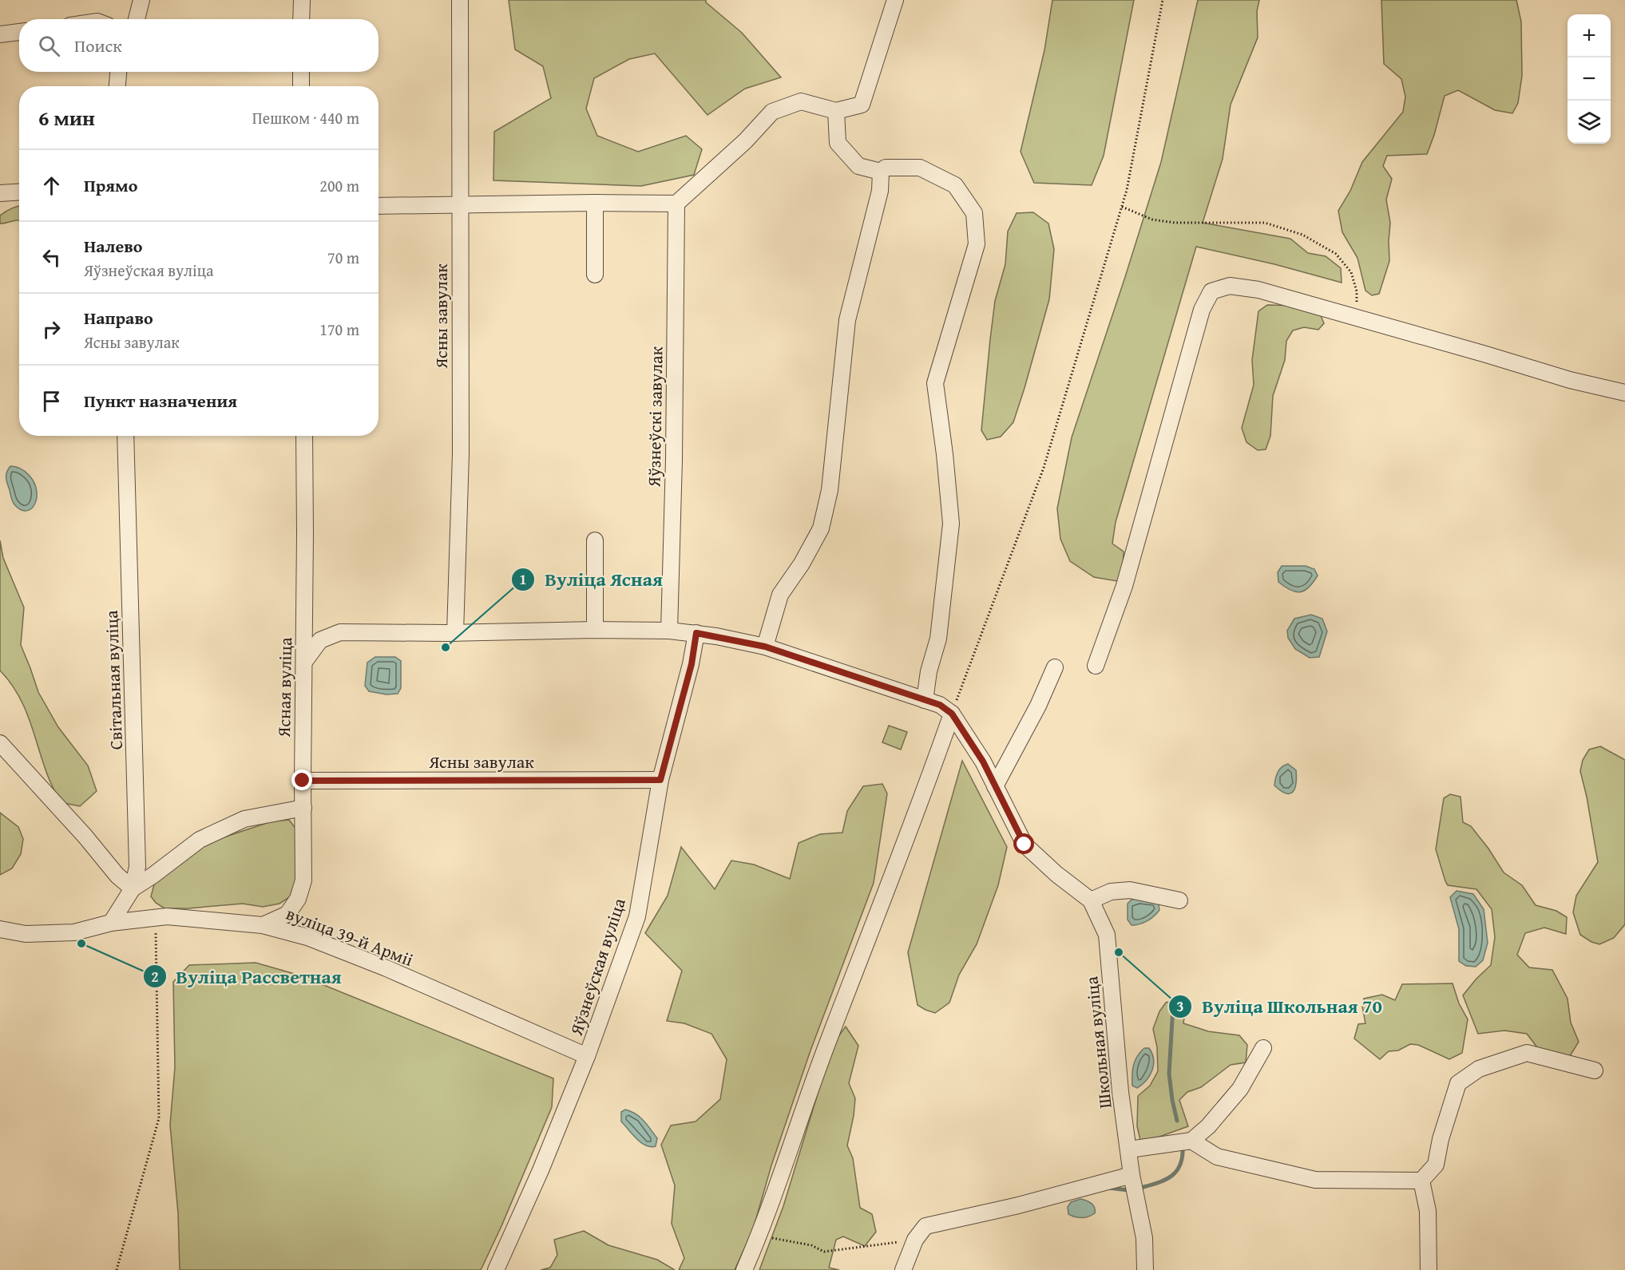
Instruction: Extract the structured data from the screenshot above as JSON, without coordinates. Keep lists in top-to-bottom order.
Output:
{
  "streets": {
    "street": [
      "Ясны завулак",
      "Яўзнеўскі завулак",
      "Світальная вуліца",
      "Ясная вуліца",
      "вуліца 39-й Арміі",
      "Яўзнеўская вуліца",
      "Школьная вуліца"
    ]
  },
  "crossings": [
    ["Ясны завулак", "Ясная вуліца"],
    ["Ясны завулак", "Яўзнеўская вуліца"],
    ["Світальная вуліца", "вуліца 39-й Арміі"],
    ["Ясная вуліца", "вуліца 39-й Арміі"],
    ["вуліца 39-й Арміі", "Яўзнеўская вуліца"]
  ],
  "places": ["Вуліца Ясная", "Вуліца Рассветная", "Вуліца Школьная 70"],
  "page": {
    "map_buttons": ["+", "−"],
    "search": "Поиск",
    "heading": ["6 мин", "Пешком · 440 m"],
    "list": [
      ["Прямо", "200 m"],
      ["Налево", "Яўзнеўская вуліца", "70 m"],
      ["Направо", "Ясны завулак", "170 m"],
      "Пункт назначения"
    ]
  }
}
